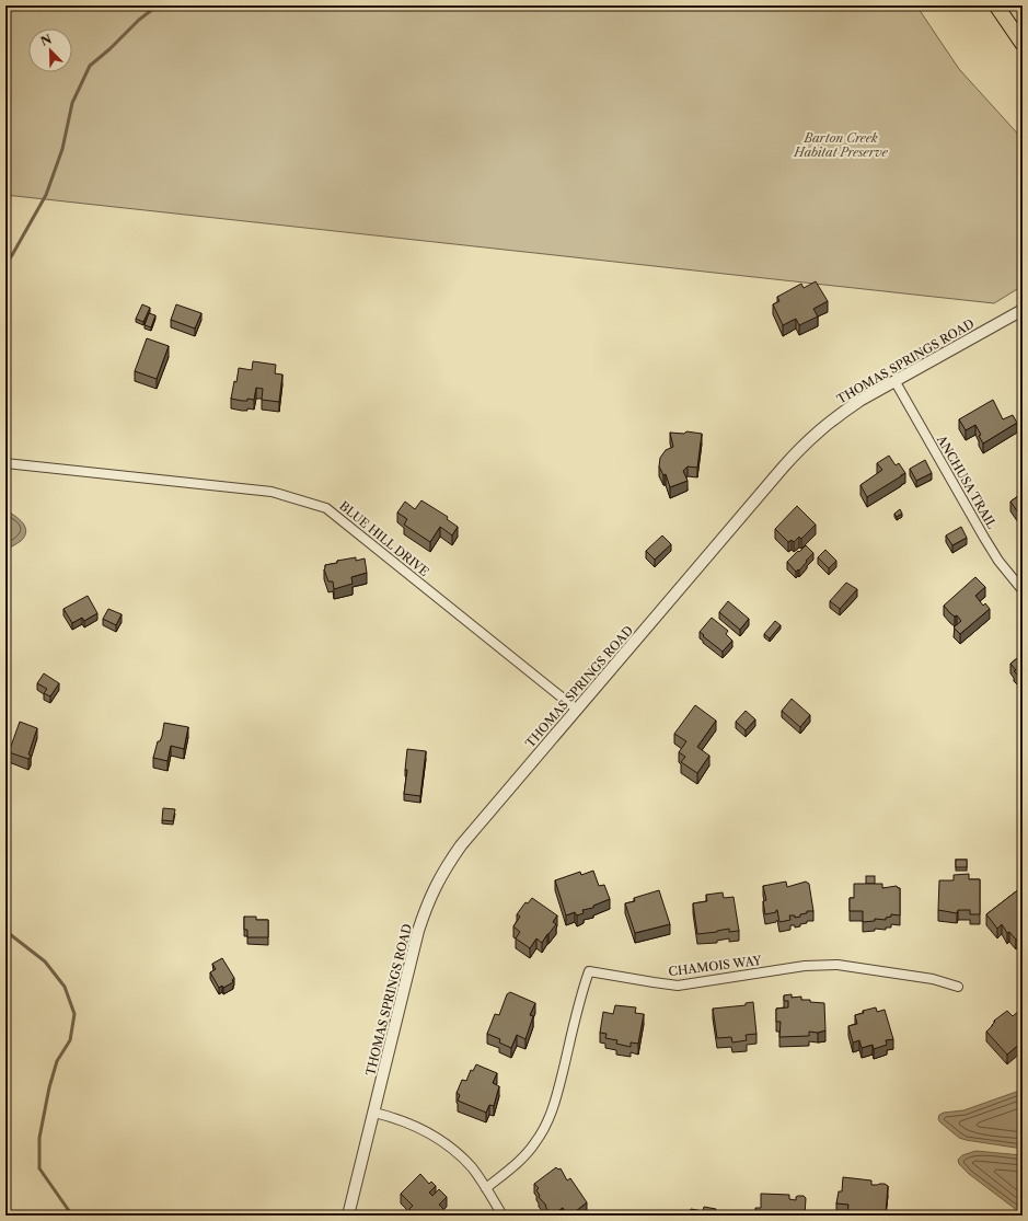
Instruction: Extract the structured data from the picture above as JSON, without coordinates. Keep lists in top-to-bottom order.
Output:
{
  "streets": {
    "street": [
      "THOMAS SPRINGS ROAD",
      "ANCHUSA TRAIL",
      "BLUE HILL DRIVE",
      "CHAMOIS WAY"
    ]
  },
  "crossings": [
    ["THOMAS SPRINGS ROAD", "ANCHUSA TRAIL"],
    ["THOMAS SPRINGS ROAD", "BLUE HILL DRIVE"]
  ],
  "parks": ["Barton Creek Habitat Preserve"],
  "north": "top left"
}
